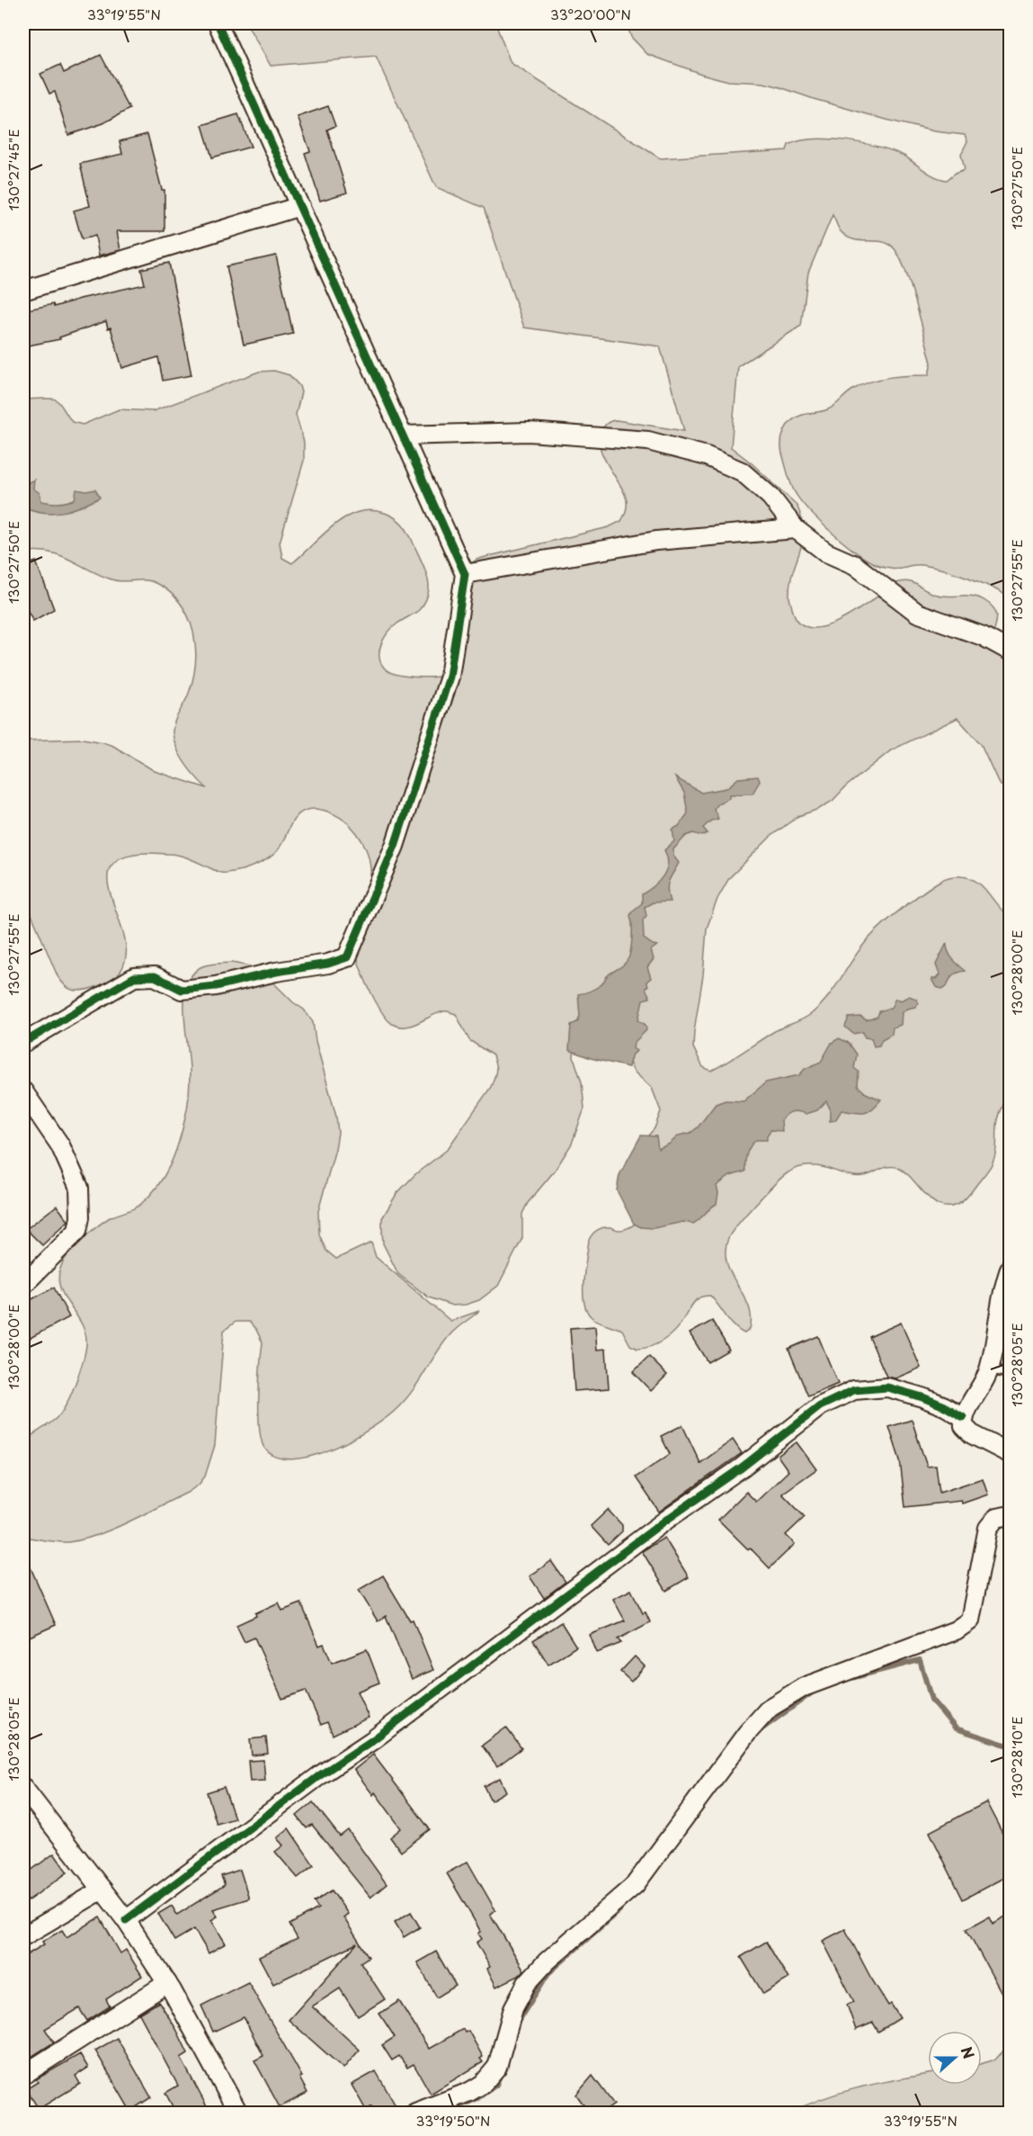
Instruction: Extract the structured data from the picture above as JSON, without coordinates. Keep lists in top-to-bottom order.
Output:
{
  "north": "right",
  "coordinates": [
    "33°19'55\"N",
    "33°20'00\"N",
    "130°27'45\"E",
    "130°27'50\"E",
    "130°27'55\"E",
    "130°28'00\"E",
    "130°28'05\"E",
    "130°28'10\"E",
    "33°19'50\"N"
  ]
}
